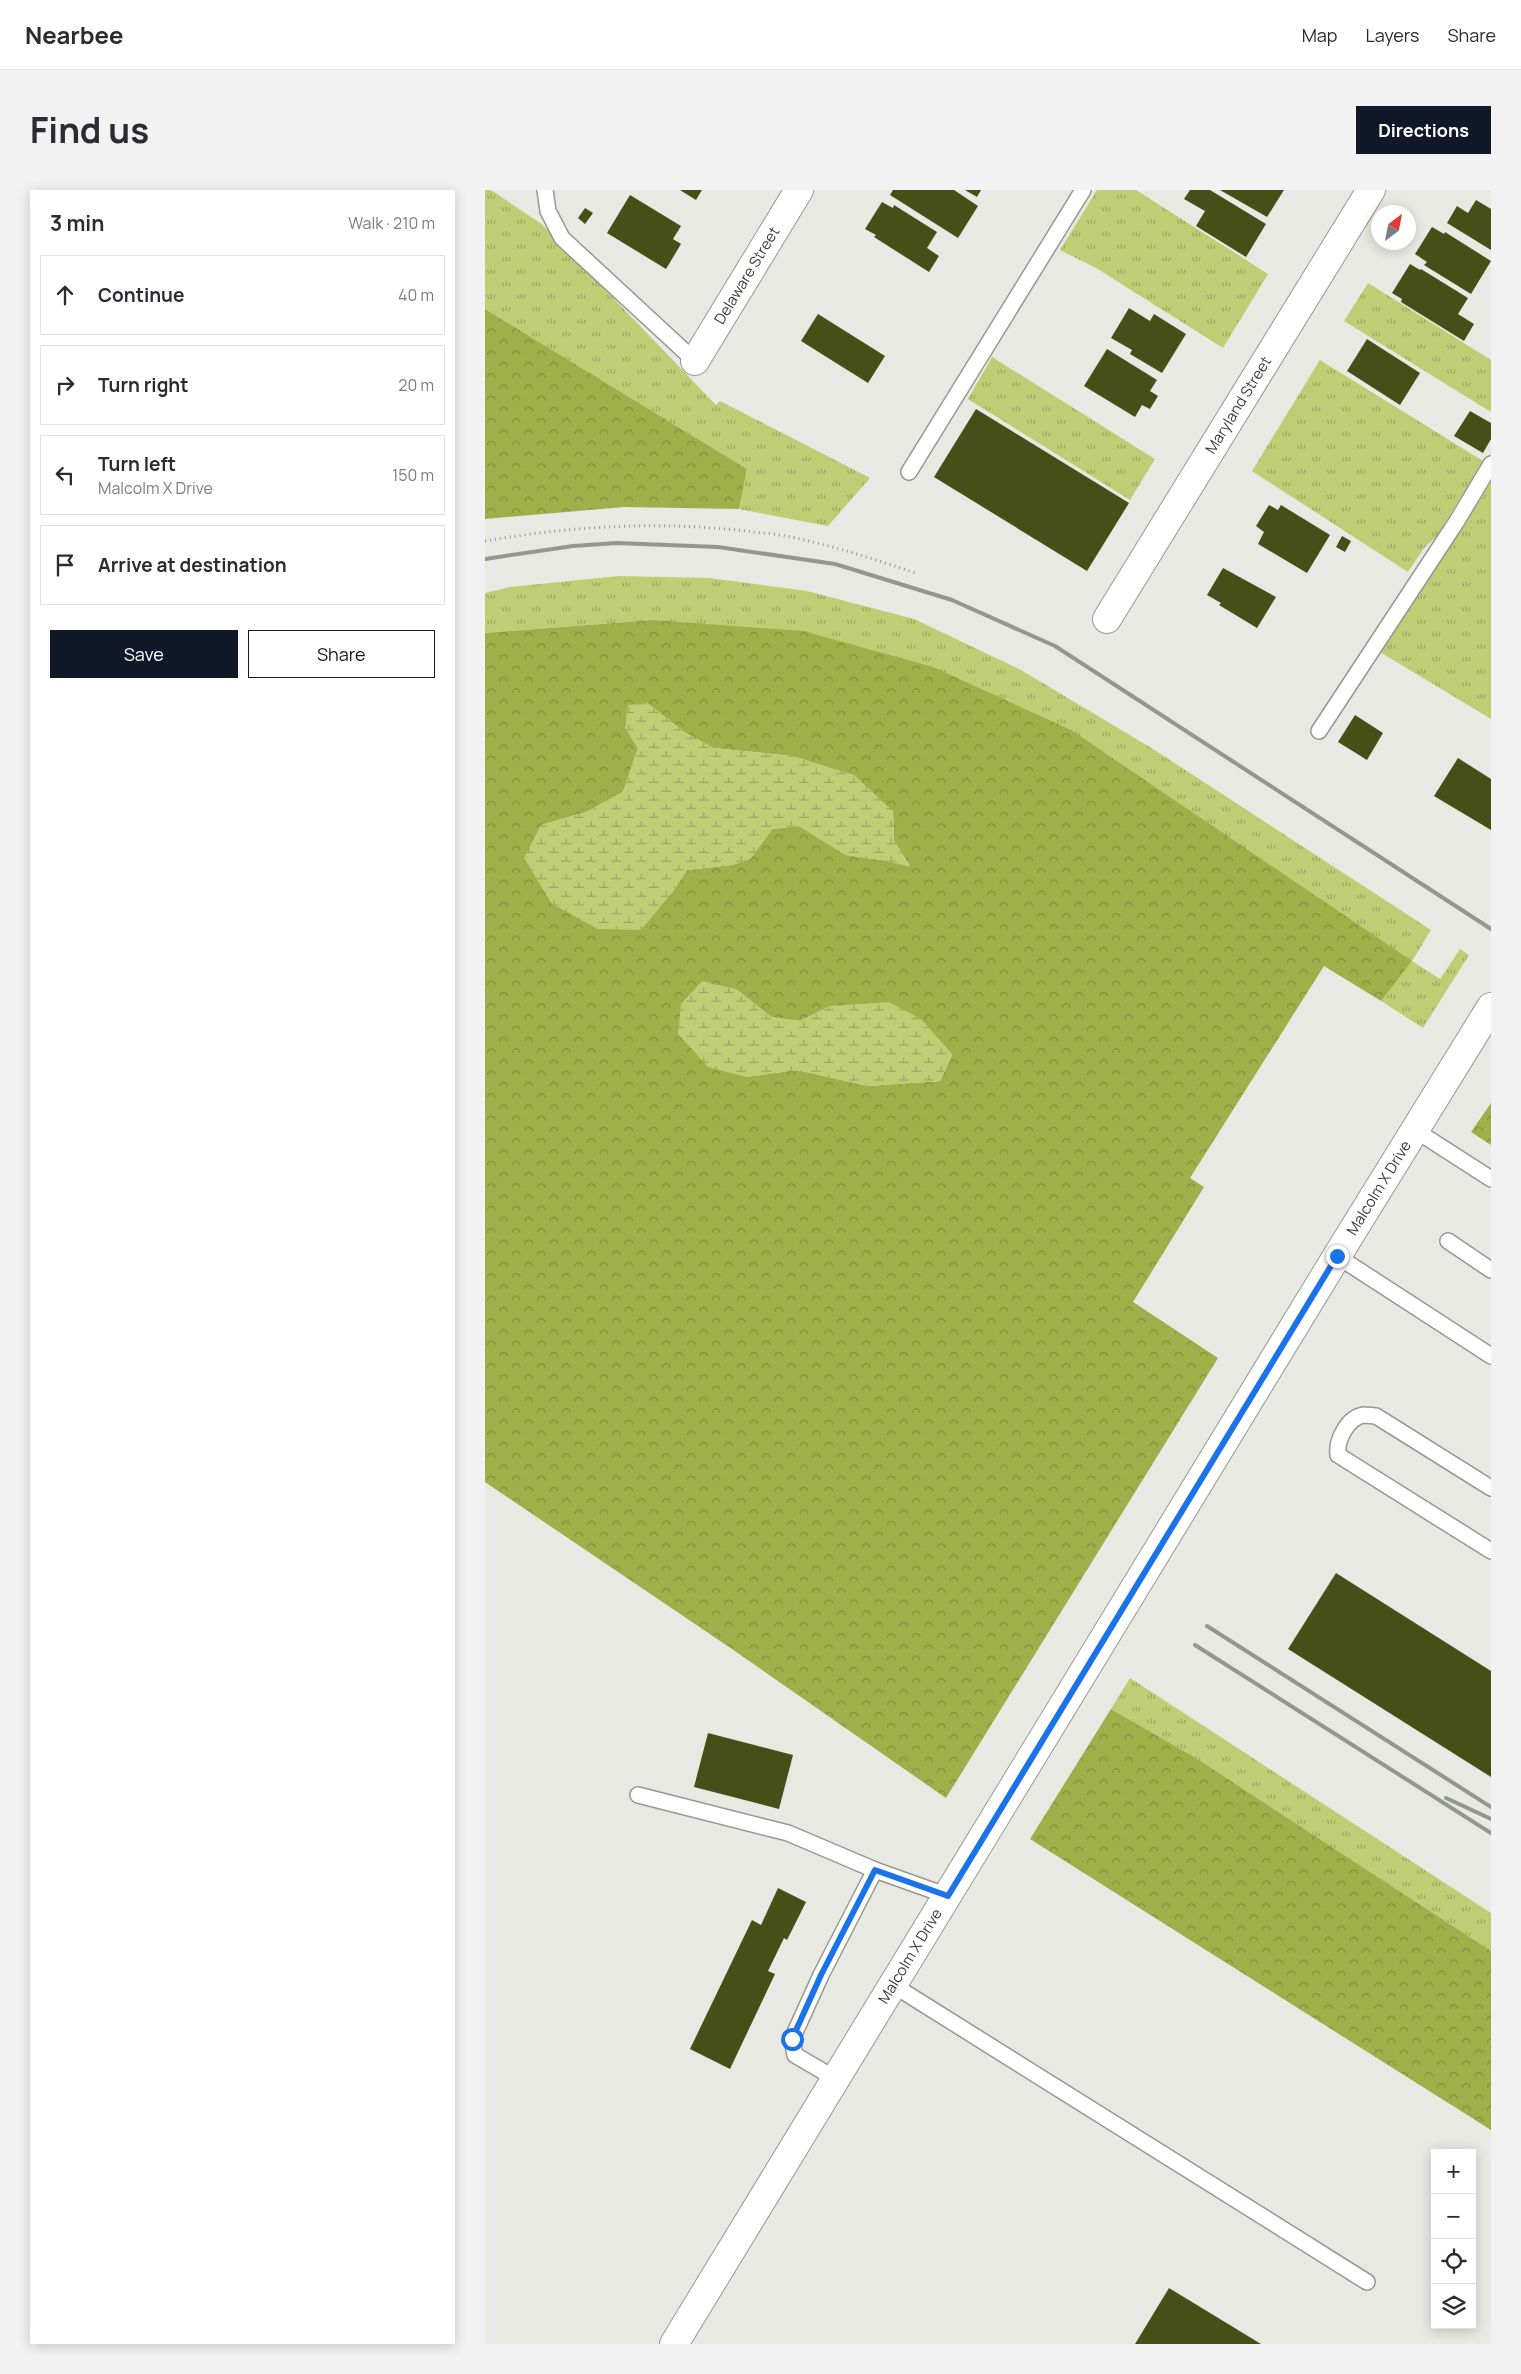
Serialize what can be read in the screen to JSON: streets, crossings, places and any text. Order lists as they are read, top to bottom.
{
  "streets": {
    "street": ["Delaware Street", "Maryland Street", "Malcolm X Drive"]
  },
  "north": "top right",
  "page": {
    "header": "Nearbee",
    "nav": ["Map", "Layers", "Share"],
    "title": "Find us",
    "buttons": [
      "Directions",
      ["Save", "Share"]
    ],
    "heading": ["3 min", "Walk · 210 m"],
    "list": [
      ["Continue", "40 m"],
      ["Turn right", "20 m"],
      ["Turn left", "Malcolm X Drive", "150 m"],
      "Arrive at destination"
    ],
    "map_buttons": ["+", "−"]
  }
}
